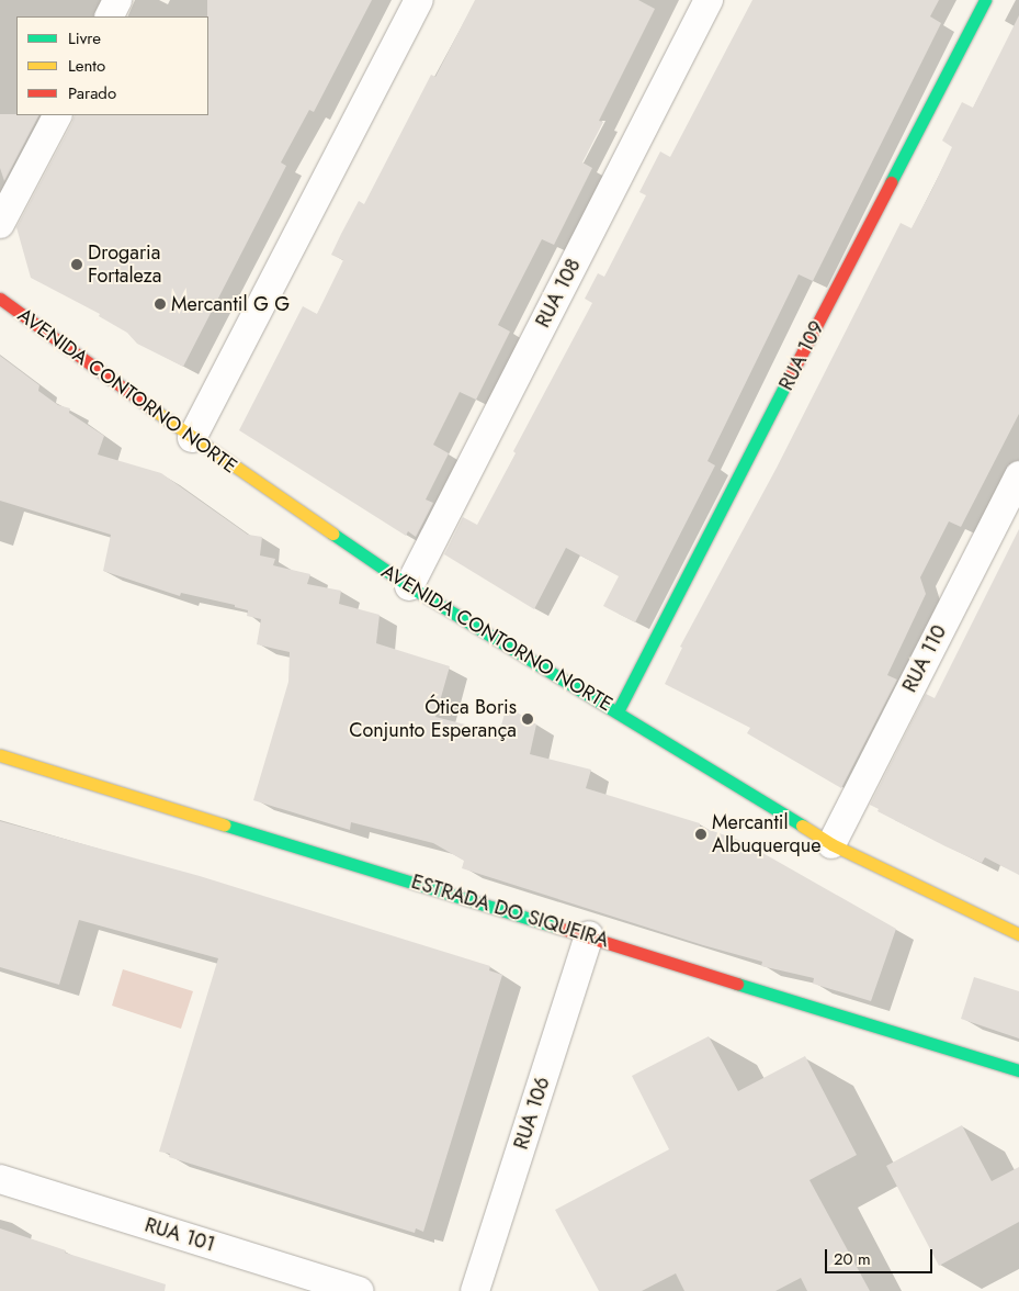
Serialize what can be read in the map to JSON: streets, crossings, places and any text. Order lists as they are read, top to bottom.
{
  "streets": {
    "street": [
      "RUA 108",
      "RUA 109",
      "AVENIDA CONTORNO NORTE",
      "RUA 110",
      "ESTRADA DO SIQUEIRA",
      "RUA 106",
      "RUA 101"
    ]
  },
  "crossings": [
    ["RUA 108", "AVENIDA CONTORNO NORTE"],
    ["RUA 109", "AVENIDA CONTORNO NORTE"],
    ["AVENIDA CONTORNO NORTE", "RUA 110"],
    ["ESTRADA DO SIQUEIRA", "RUA 106"]
  ],
  "places": [
    "Drogaria Fortaleza",
    "Mercantil G G",
    "Ótica Boris Conjunto Esperança",
    "Mercantil Albuquerque"
  ],
  "legend": ["Livre", "Lento", "Parado"],
  "scale_bar": "20 m"
}
